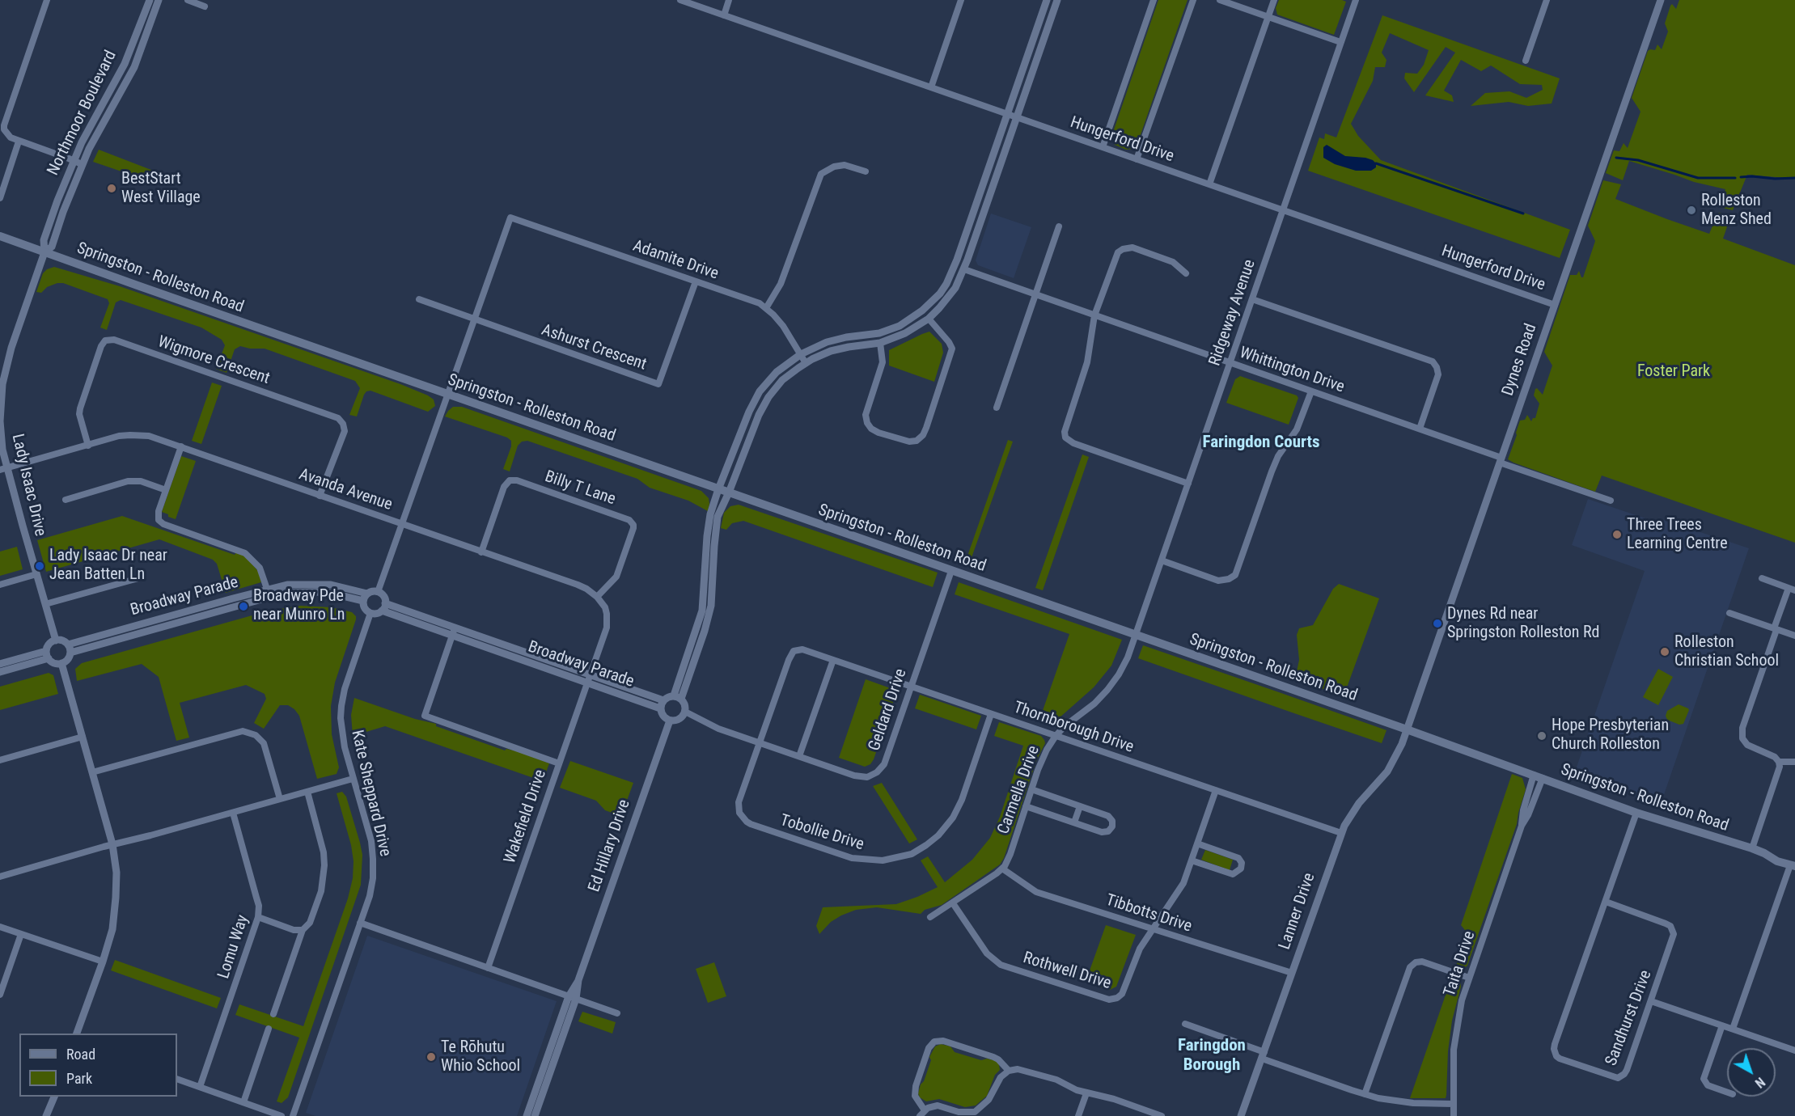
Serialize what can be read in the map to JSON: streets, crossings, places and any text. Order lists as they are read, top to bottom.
{
  "streets": {
    "main road": ["Springston - Rolleston Road"],
    "street": [
      "Northmoor Boulevard",
      "Hungerford Drive",
      "Adamite Drive",
      "Ridgeway Avenue",
      "Ashurst Crescent",
      "Dynes Road",
      "Wigmore Crescent",
      "Whittington Drive",
      "Lady Isaac Drive",
      "Billy T Lane",
      "Avanda Avenue",
      "Broadway Parade",
      "Geldard Drive",
      "Thornborough Drive",
      "Carmella Drive",
      "Kate Sheppard Drive",
      "Wakefield Drive",
      "Tobollie Drive",
      "Ed Hillary Drive",
      "Lanner Drive",
      "Tibbotts Drive",
      "Lomu Way",
      "Taita Drive",
      "Rothwell Drive",
      "Sandhurst Drive"
    ]
  },
  "crossings": [
    ["Northmoor Boulevard", "Springston - Rolleston Road"],
    ["Northmoor Boulevard", "Lady Isaac Drive"],
    ["Hungerford Drive", "Ridgeway Avenue"],
    ["Hungerford Drive", "Dynes Road"],
    ["Adamite Drive", "Ashurst Crescent"],
    ["Springston - Rolleston Road", "Ridgeway Avenue"],
    ["Springston - Rolleston Road", "Dynes Road"],
    ["Springston - Rolleston Road", "Lady Isaac Drive"],
    ["Springston - Rolleston Road", "Geldard Drive"],
    ["Springston - Rolleston Road", "Carmella Drive"],
    ["Springston - Rolleston Road", "Lanner Drive"],
    ["Springston - Rolleston Road", "Taita Drive"],
    ["Springston - Rolleston Road", "Sandhurst Drive"],
    ["Ridgeway Avenue", "Whittington Drive"],
    ["Ridgeway Avenue", "Carmella Drive"],
    ["Dynes Road", "Whittington Drive"],
    ["Dynes Road", "Lanner Drive"],
    ["Wigmore Crescent", "Avanda Avenue"],
    ["Lady Isaac Drive", "Avanda Avenue"],
    ["Lady Isaac Drive", "Broadway Parade"],
    ["Billy T Lane", "Avanda Avenue"],
    ["Broadway Parade", "Geldard Drive"],
    ["Broadway Parade", "Kate Sheppard Drive"],
    ["Broadway Parade", "Wakefield Drive"],
    ["Broadway Parade", "Ed Hillary Drive"],
    ["Geldard Drive", "Thornborough Drive"],
    ["Geldard Drive", "Tobollie Drive"],
    ["Geldard Drive", "Ed Hillary Drive"],
    ["Thornborough Drive", "Carmella Drive"],
    ["Thornborough Drive", "Tobollie Drive"],
    ["Thornborough Drive", "Lanner Drive"],
    ["Thornborough Drive", "Rothwell Drive"],
    ["Carmella Drive", "Tibbotts Drive"],
    ["Carmella Drive", "Rothwell Drive"],
    ["Lanner Drive", "Tibbotts Drive"],
    ["Tibbotts Drive", "Rothwell Drive"]
  ],
  "districts": ["Faringdon Courts", "Faringdon Borough"],
  "parks": ["Foster Park"],
  "places": [
    "BestStart West Village",
    "Rolleston Menz Shed",
    "Three Trees Learning Centre",
    "Lady Isaac Dr near Jean Batten Ln",
    "Broadway Pde near Munro Ln",
    "Dynes Rd near Springston Rolleston Rd",
    "Rolleston Christian School",
    "Hope Presbyterian Church Rolleston",
    "Te Rōhutu Whio School"
  ],
  "legend": ["Road", "Park"],
  "north": "bottom right"
}
